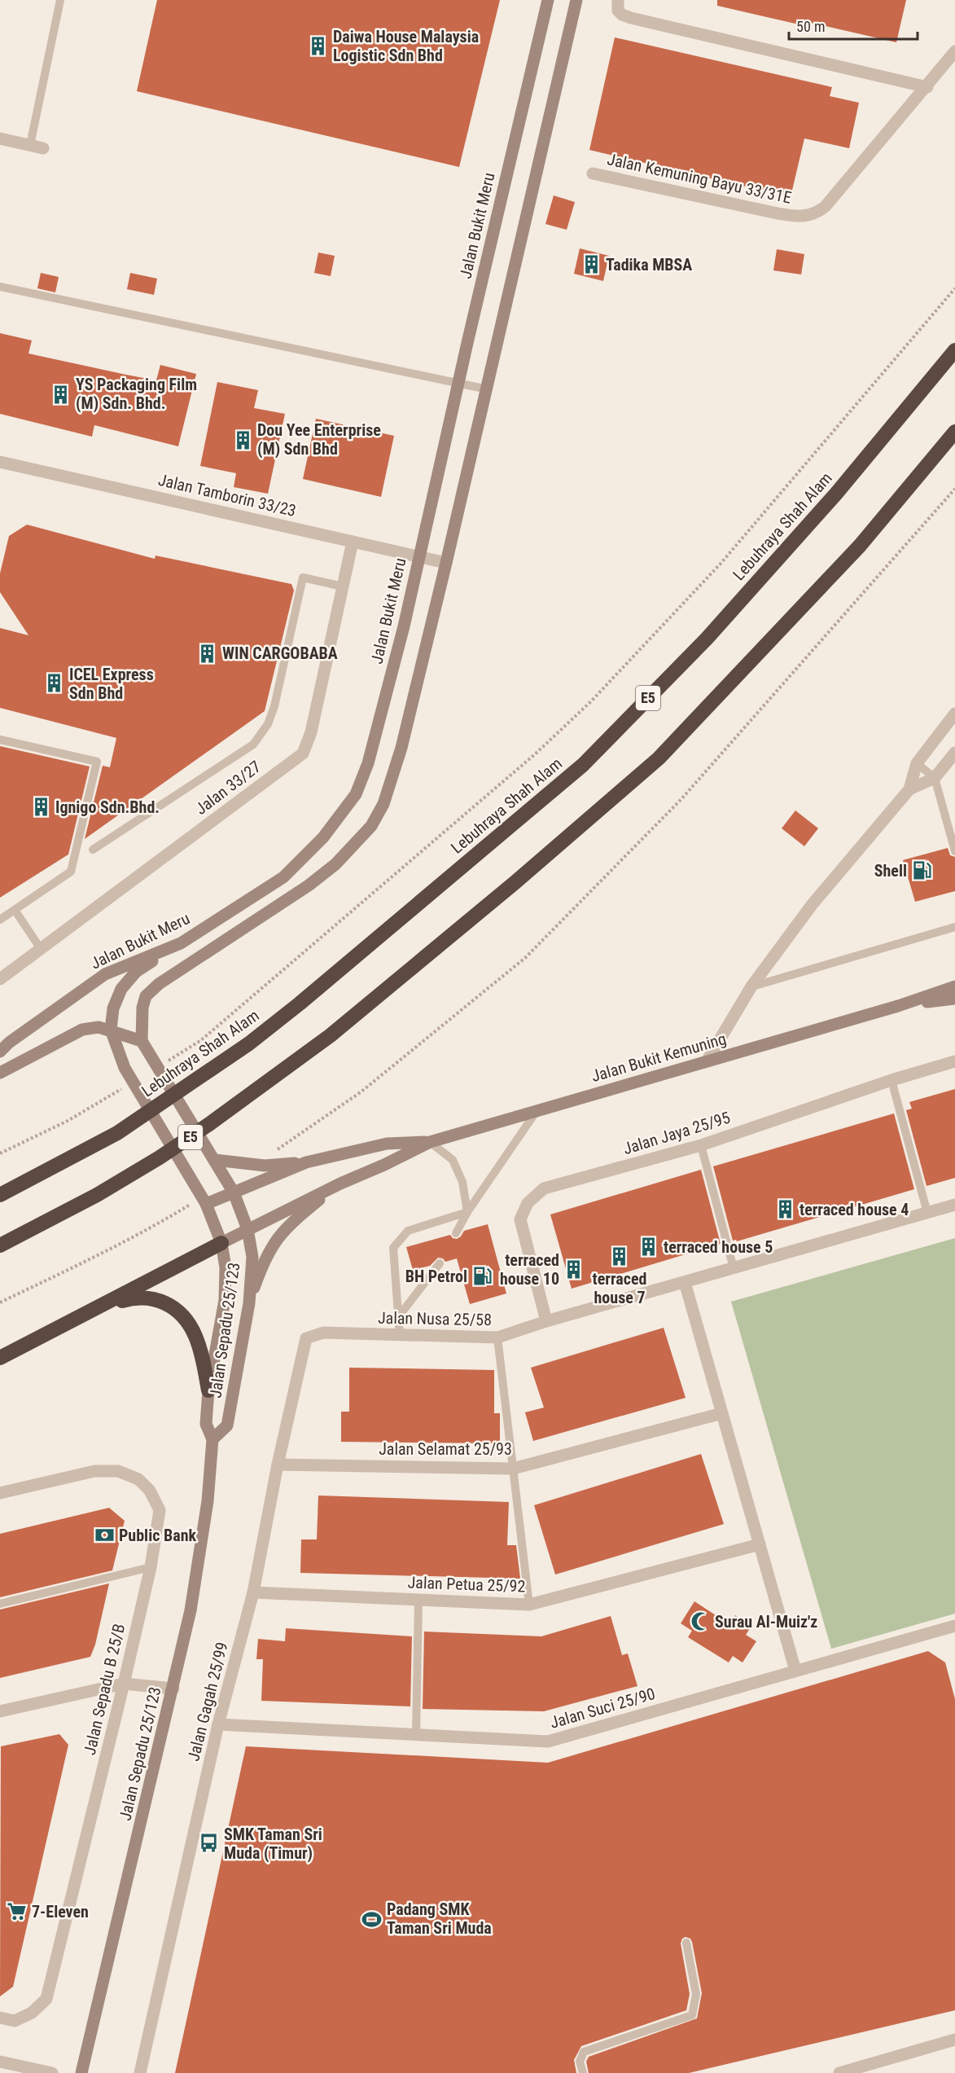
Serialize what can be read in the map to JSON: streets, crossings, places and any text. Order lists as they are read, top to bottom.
{
  "streets": {
    "highway": ["Lebuhraya Shah Alam", "E5"],
    "main road": ["Jalan Bukit Meru", "Jalan Bukit Kemuning", "Jalan Sepadu 25/123"],
    "street": [
      "Jalan Kemuning Bayu 33/31E",
      "Jalan Tamborin 33/23",
      "Jalan 33/27",
      "Jalan Jaya 25/95",
      "Jalan Nusa 25/58",
      "Jalan Selamat 25/93",
      "Jalan Petua 25/92",
      "Jalan Sepadu B 25/B",
      "Jalan Gagah 25/99",
      "Jalan Suci 25/90"
    ]
  },
  "crossings": [
    ["Jalan Bukit Meru", "Jalan Tamborin 33/23"],
    ["Jalan Tamborin 33/23", "Jalan 33/27"],
    ["Jalan Bukit Kemuning", "Jalan Sepadu 25/123"],
    ["Jalan Jaya 25/95", "Jalan Nusa 25/58"],
    ["Jalan Nusa 25/58", "Jalan Gagah 25/99"],
    ["Jalan Selamat 25/93", "Jalan Gagah 25/99"],
    ["Jalan Petua 25/92", "Jalan Gagah 25/99"],
    ["Jalan Gagah 25/99", "Jalan Suci 25/90"]
  ],
  "places": {
    "building": [
      "Daiwa House Malaysia Logistic Sdn Bhd",
      "Tadika MBSA",
      "YS Packaging Film (M) Sdn. Bhd.",
      "Dou Yee Enterprise (M) Sdn Bhd",
      "WIN CARGOBABA",
      "ICEL Express Sdn Bhd",
      "Ignigo Sdn.Bhd.",
      "terraced house 4",
      "terraced house 5",
      "terraced house 7",
      "terraced house 10"
    ],
    "fuel station": ["Shell", "BH Petrol"],
    "bank": ["Public Bank"],
    "mosque": ["Surau Al-Muiz'z"],
    "bus stop": ["SMK Taman Sri Muda (Timur)"],
    "supermarket": ["7-Eleven"],
    "sports": ["Padang SMK Taman Sri Muda"]
  },
  "scale_bar": "50 m"
}
